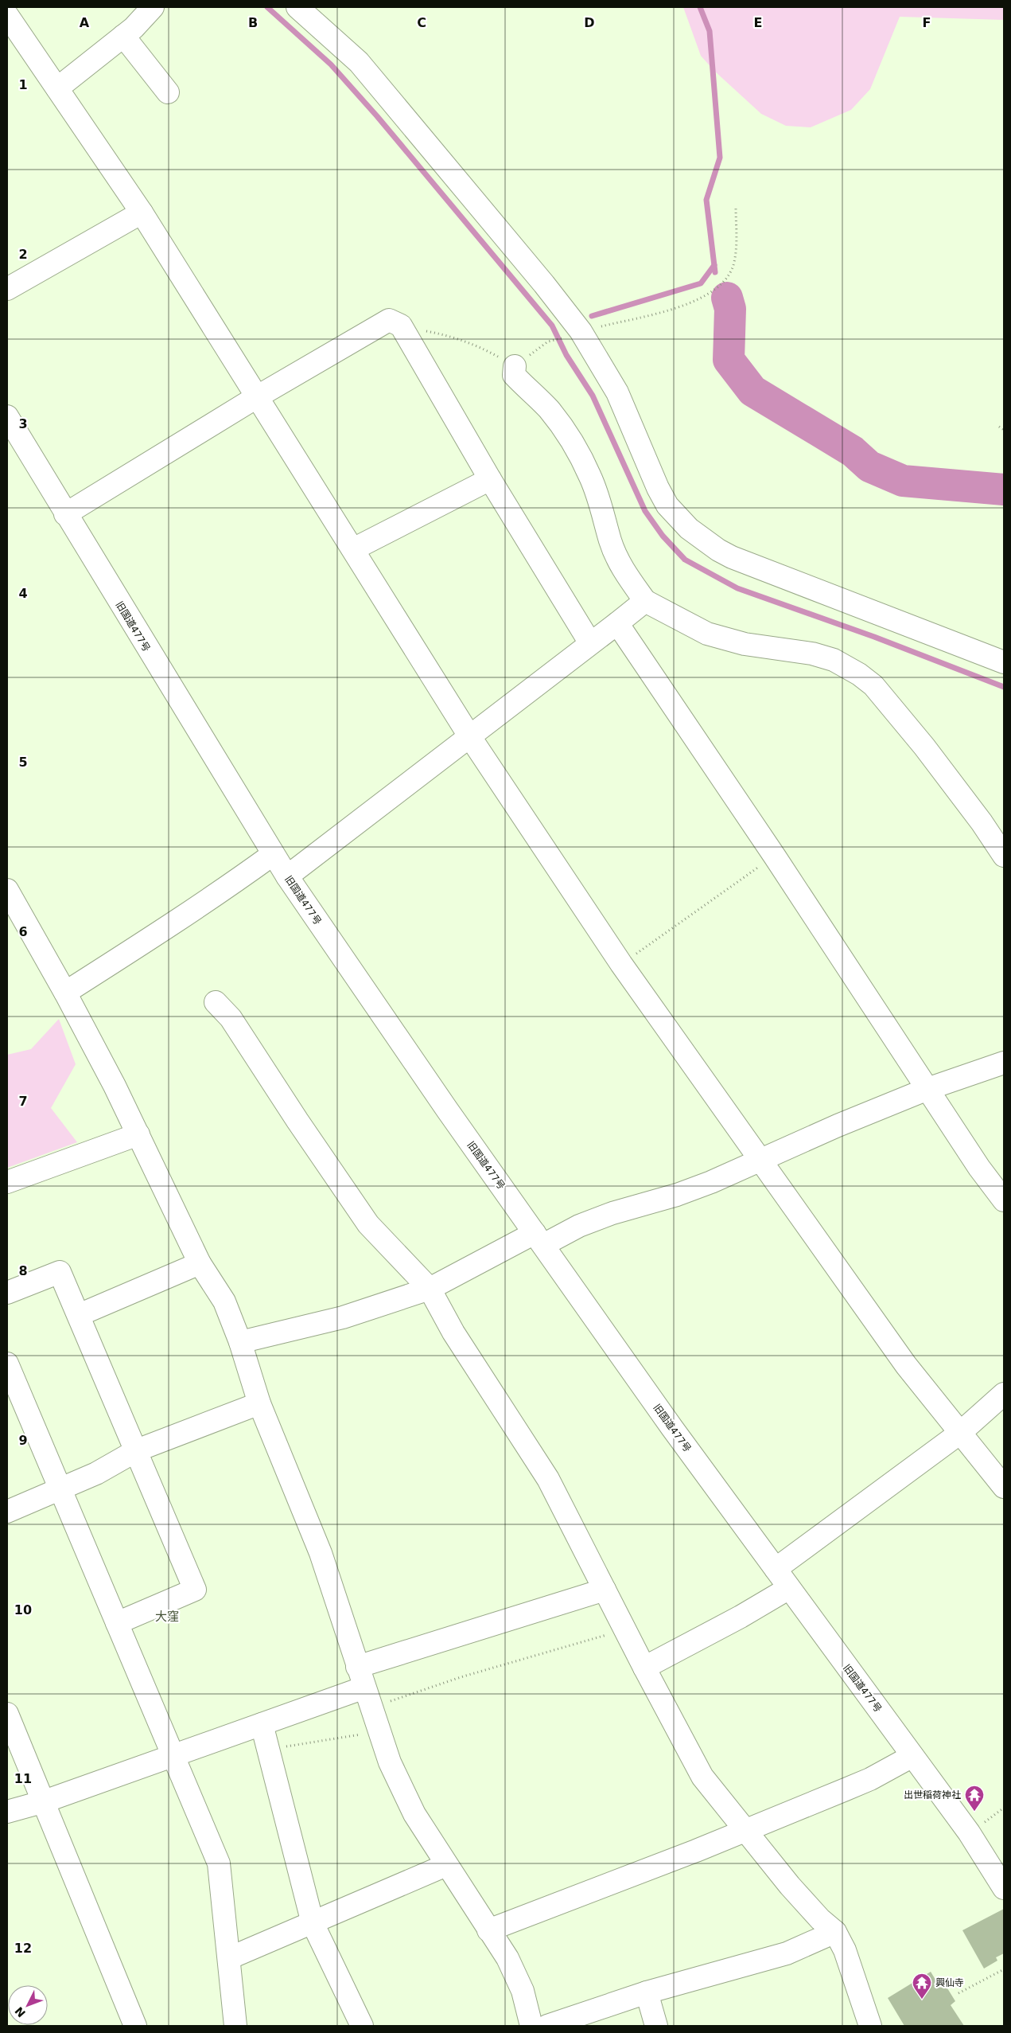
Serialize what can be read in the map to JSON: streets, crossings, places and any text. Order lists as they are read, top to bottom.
{
  "streets": {
    "street": ["旧国道477号"]
  },
  "districts": ["大窪"],
  "places": {
    "temple": ["出世稲荷神社", "興仙寺"]
  },
  "north": "bottom left",
  "grid": {
    "columns": [
      "A",
      "B",
      "C",
      "D",
      "E",
      "F"
    ],
    "rows": [
      "1",
      "2",
      "3",
      "4",
      "5",
      "6",
      "7",
      "8",
      "9",
      "10",
      "11",
      "12"
    ]
  }
}
